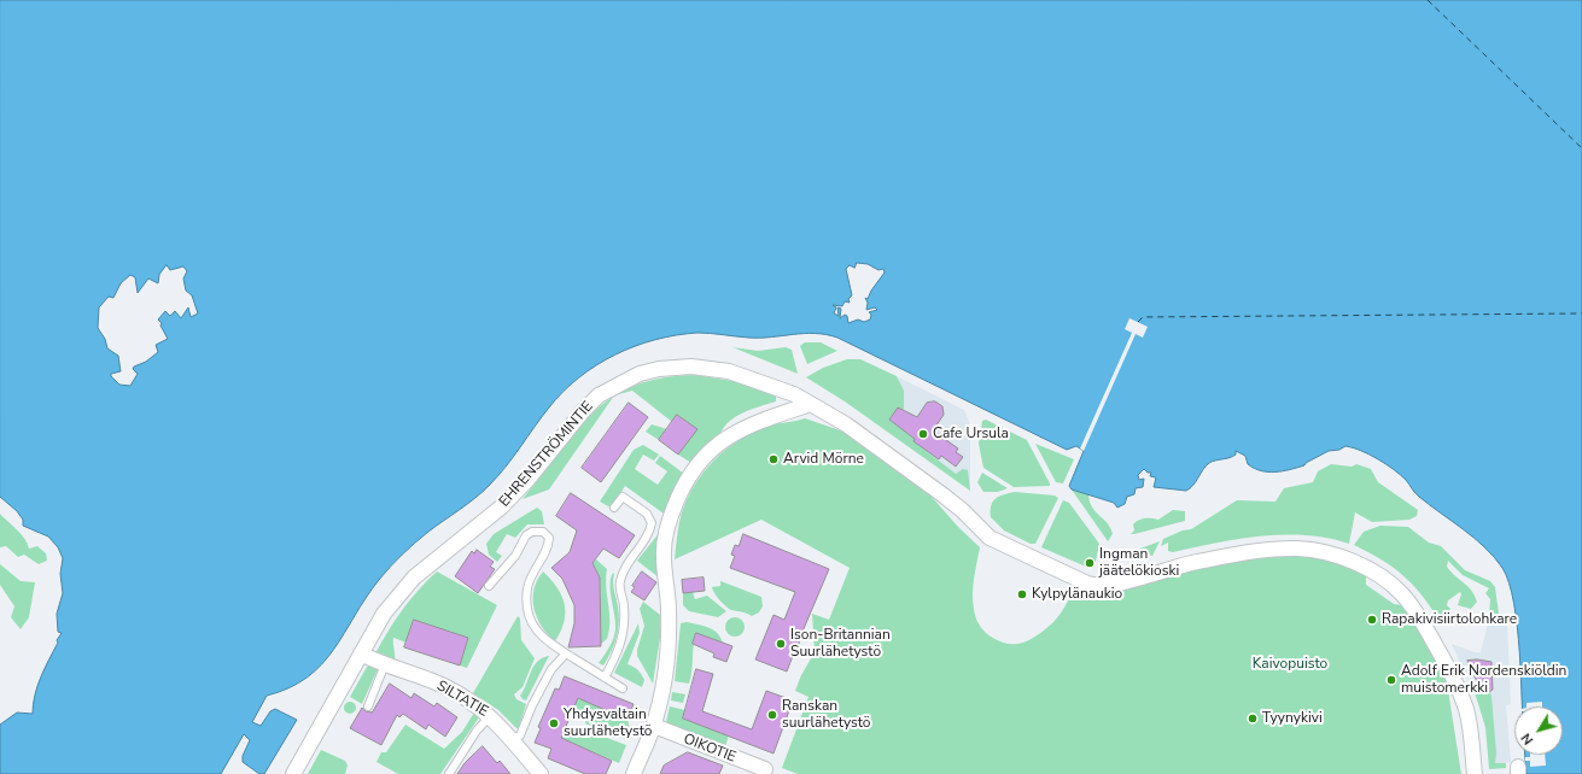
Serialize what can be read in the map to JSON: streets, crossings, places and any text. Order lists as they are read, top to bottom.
{
  "streets": {
    "street": ["EHRENSTRÖMINTIE", "SILTATIE", "OIKOTIE"]
  },
  "crossings": [
    ["EHRENSTRÖMINTIE", "SILTATIE"]
  ],
  "parks": ["Kaivopuisto"],
  "places": [
    "Cafe Ursula",
    "Arvid Mörne",
    "Ingman jäätelökioski",
    "Kylpylänaukio",
    "Rapakivisiirtolohkare",
    "Ison-Britannian Suurlähetystö",
    "Adolf Erik Nordenskiöldin muistomerkki",
    "Ranskan suurlähetystö",
    "Tyynykivi",
    "Yhdysvaltain suurlähetystö"
  ],
  "north": "bottom left"
}
